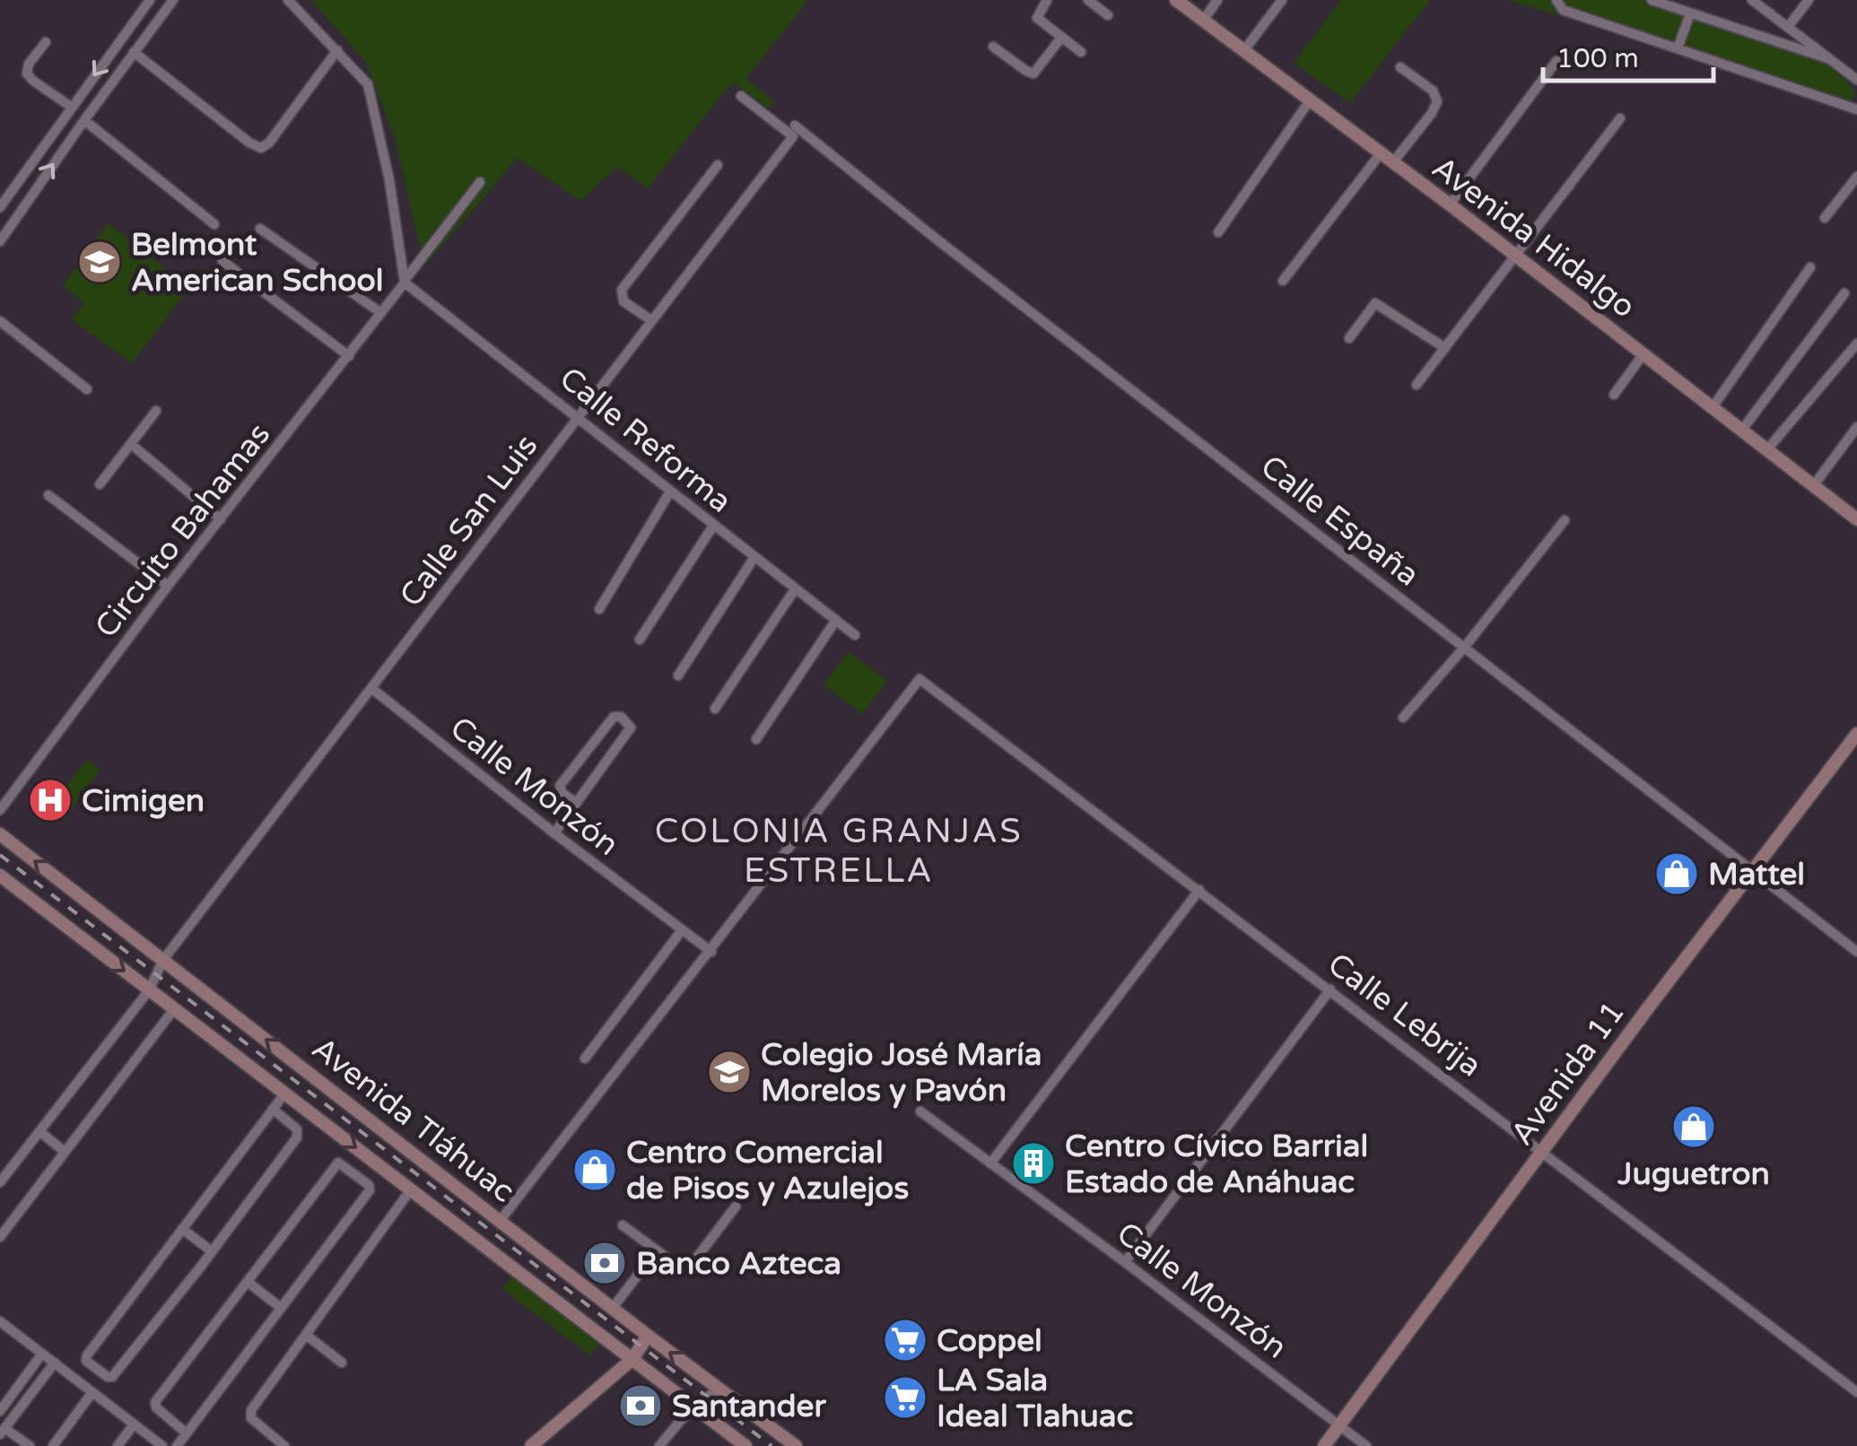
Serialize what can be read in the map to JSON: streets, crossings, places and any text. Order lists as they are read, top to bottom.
{
  "streets": {
    "main road": ["Avenida Hidalgo", "Avenida 11", "Avenida Tláhuac"],
    "street": [
      "Calle Reforma",
      "Calle San Luis",
      "Calle España",
      "Circuito Bahamas",
      "Calle Monzón",
      "Calle Lebrija"
    ]
  },
  "crossings": [
    ["Calle Reforma", "Calle San Luis"],
    ["Calle Reforma", "Circuito Bahamas"],
    ["Calle San Luis", "Calle España"],
    ["Calle San Luis", "Calle Monzón"],
    ["Calle San Luis", "Avenida Tláhuac"],
    ["Calle España", "Avenida 11"],
    ["Calle Monzón", "Calle Lebrija"],
    ["Calle Monzón", "Avenida 11"],
    ["Calle Lebrija", "Avenida 11"]
  ],
  "districts": ["COLONIA GRANJAS ESTRELLA"],
  "places": {
    "school or university": ["Belmont American School", "Colegio José María Morelos y Pavón"],
    "hospital": ["Cimigen"],
    "shop": ["Mattel", "Juguetron", "Centro Comercial de Pisos y Azulejos"],
    "building": ["Centro Cívico Barrial Estado de Anáhuac"],
    "bank": ["Banco Azteca", "Santander"],
    "supermarket": ["Coppel", "LA Sala Ideal Tlahuac"]
  },
  "scale_bar": "100 m"
}
